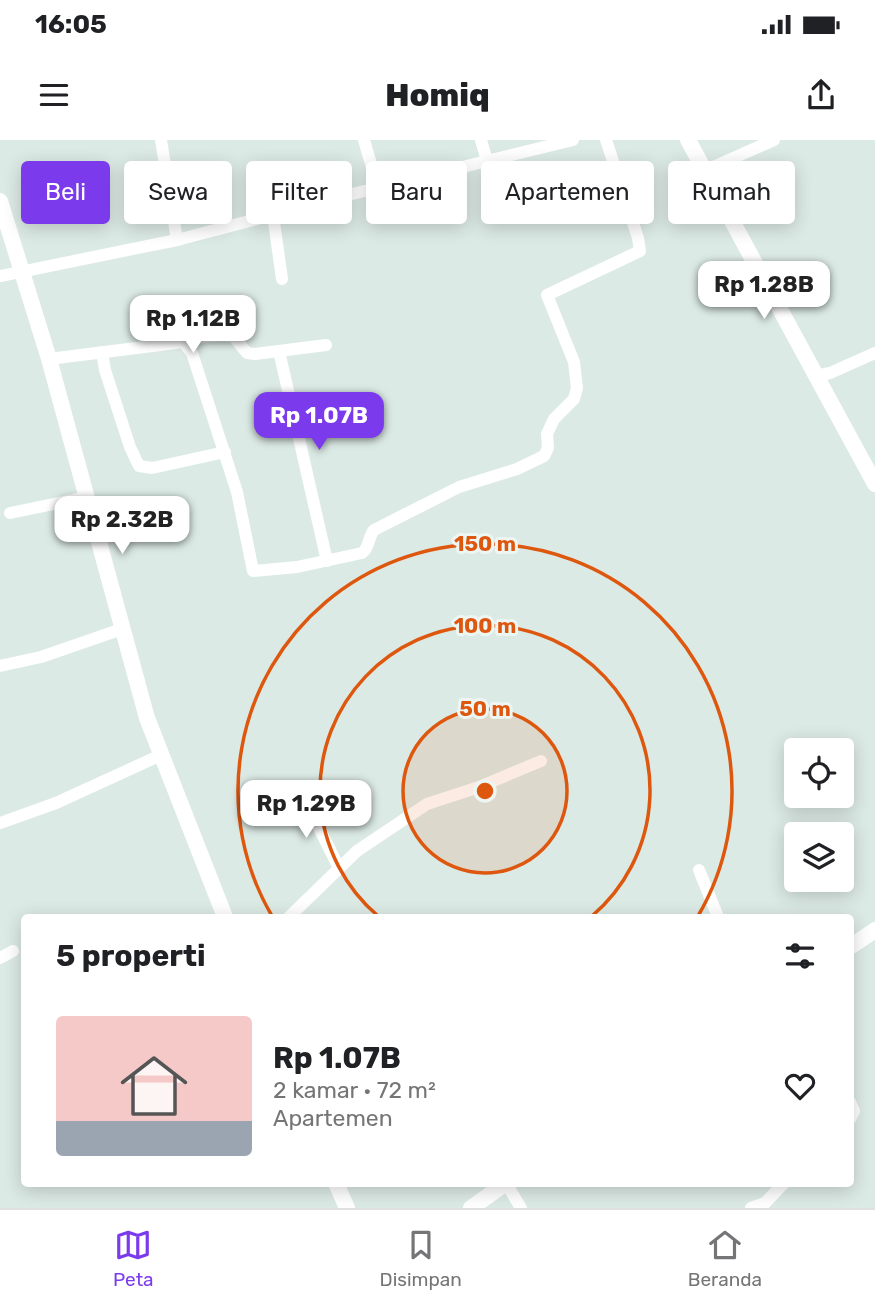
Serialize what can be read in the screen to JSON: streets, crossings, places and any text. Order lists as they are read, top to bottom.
{
  "page": {
    "status": "16:05",
    "header": "Homiq",
    "chip": [
      "Beli",
      "Sewa",
      "Filter",
      "Baru",
      "Apartemen",
      "Rumah"
    ],
    "price": [
      "Rp 1.28B",
      "Rp 1.12B",
      "Rp 1.07B",
      "Rp 2.32B",
      "Rp 1.29B"
    ],
    "heading": "5 properti",
    "list": [
      {
        "name": "Rp 1.07B",
        "note": "2 kamar · 72 m² · Apartemen"
      }
    ],
    "tabs": ["Peta", "Disimpan", "Beranda"]
  },
  "rings": ["150 m", "100 m", "50 m"]
}
